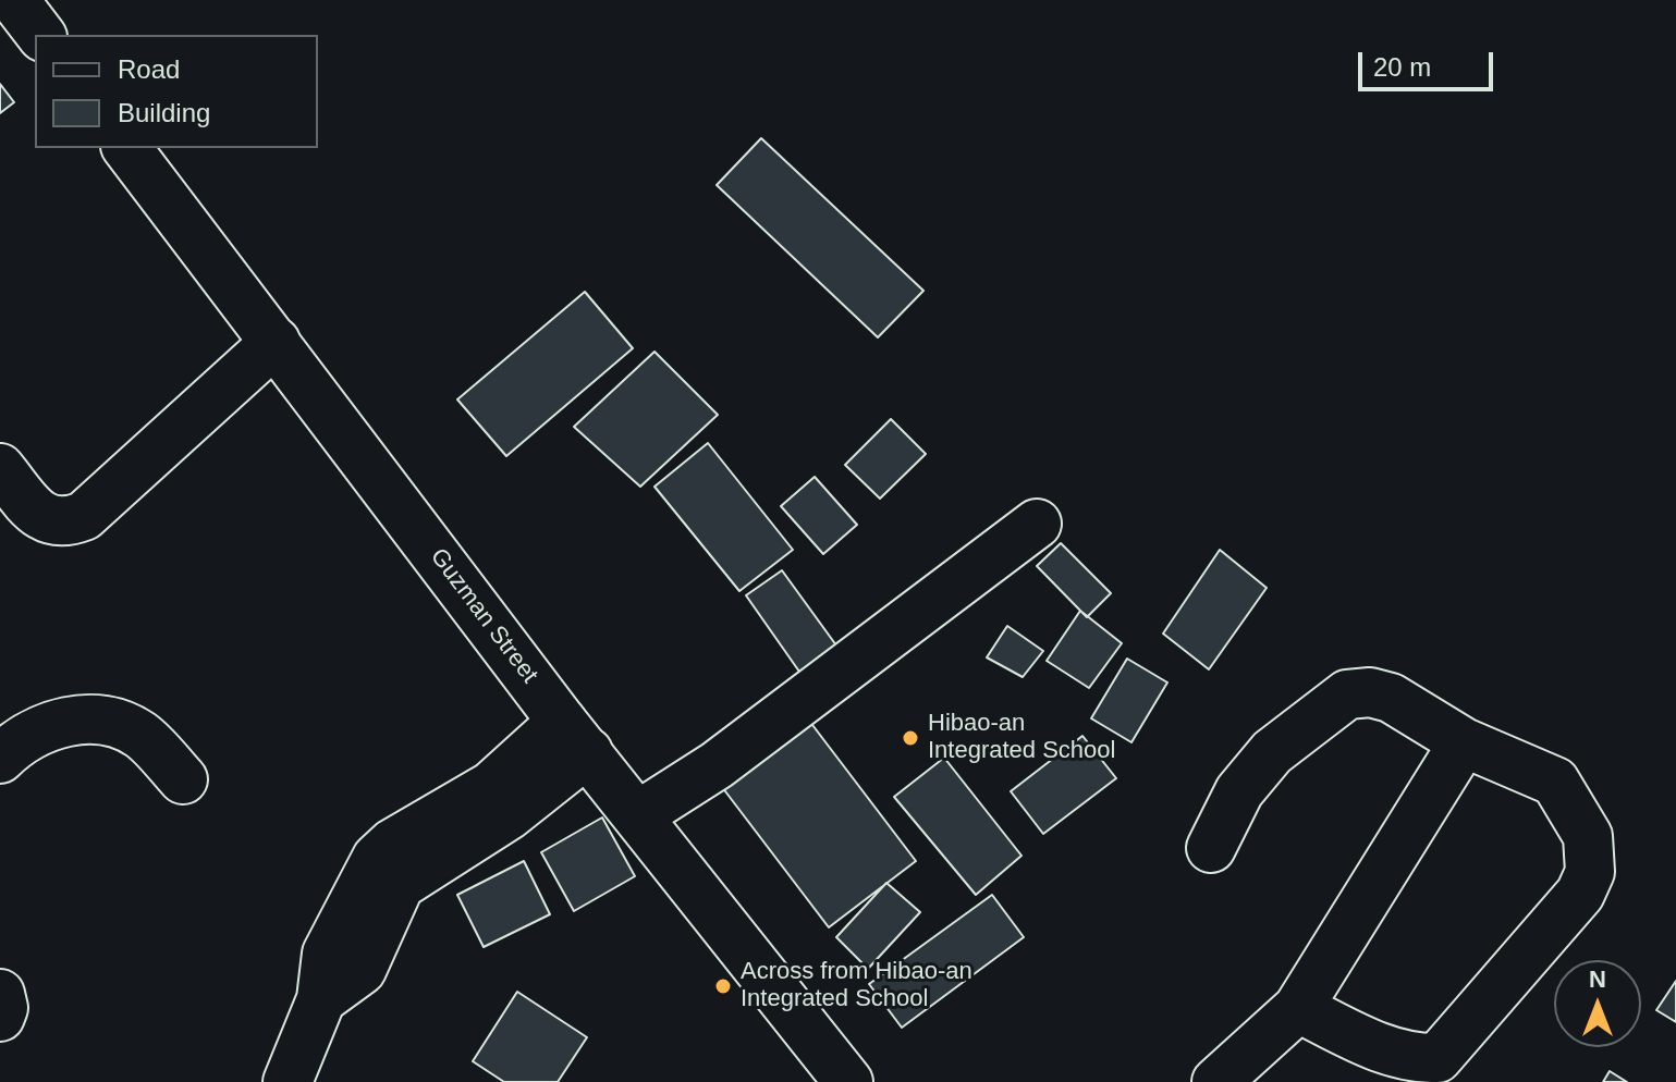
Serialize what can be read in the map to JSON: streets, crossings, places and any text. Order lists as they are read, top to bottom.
{
  "streets": {
    "main road": ["Guzman Street"]
  },
  "places": ["Hibao-an Integrated School", "Across from Hibao-an Integrated School"],
  "legend": ["Road", "Building"],
  "scale_bar": "20 m",
  "north": "top"
}
